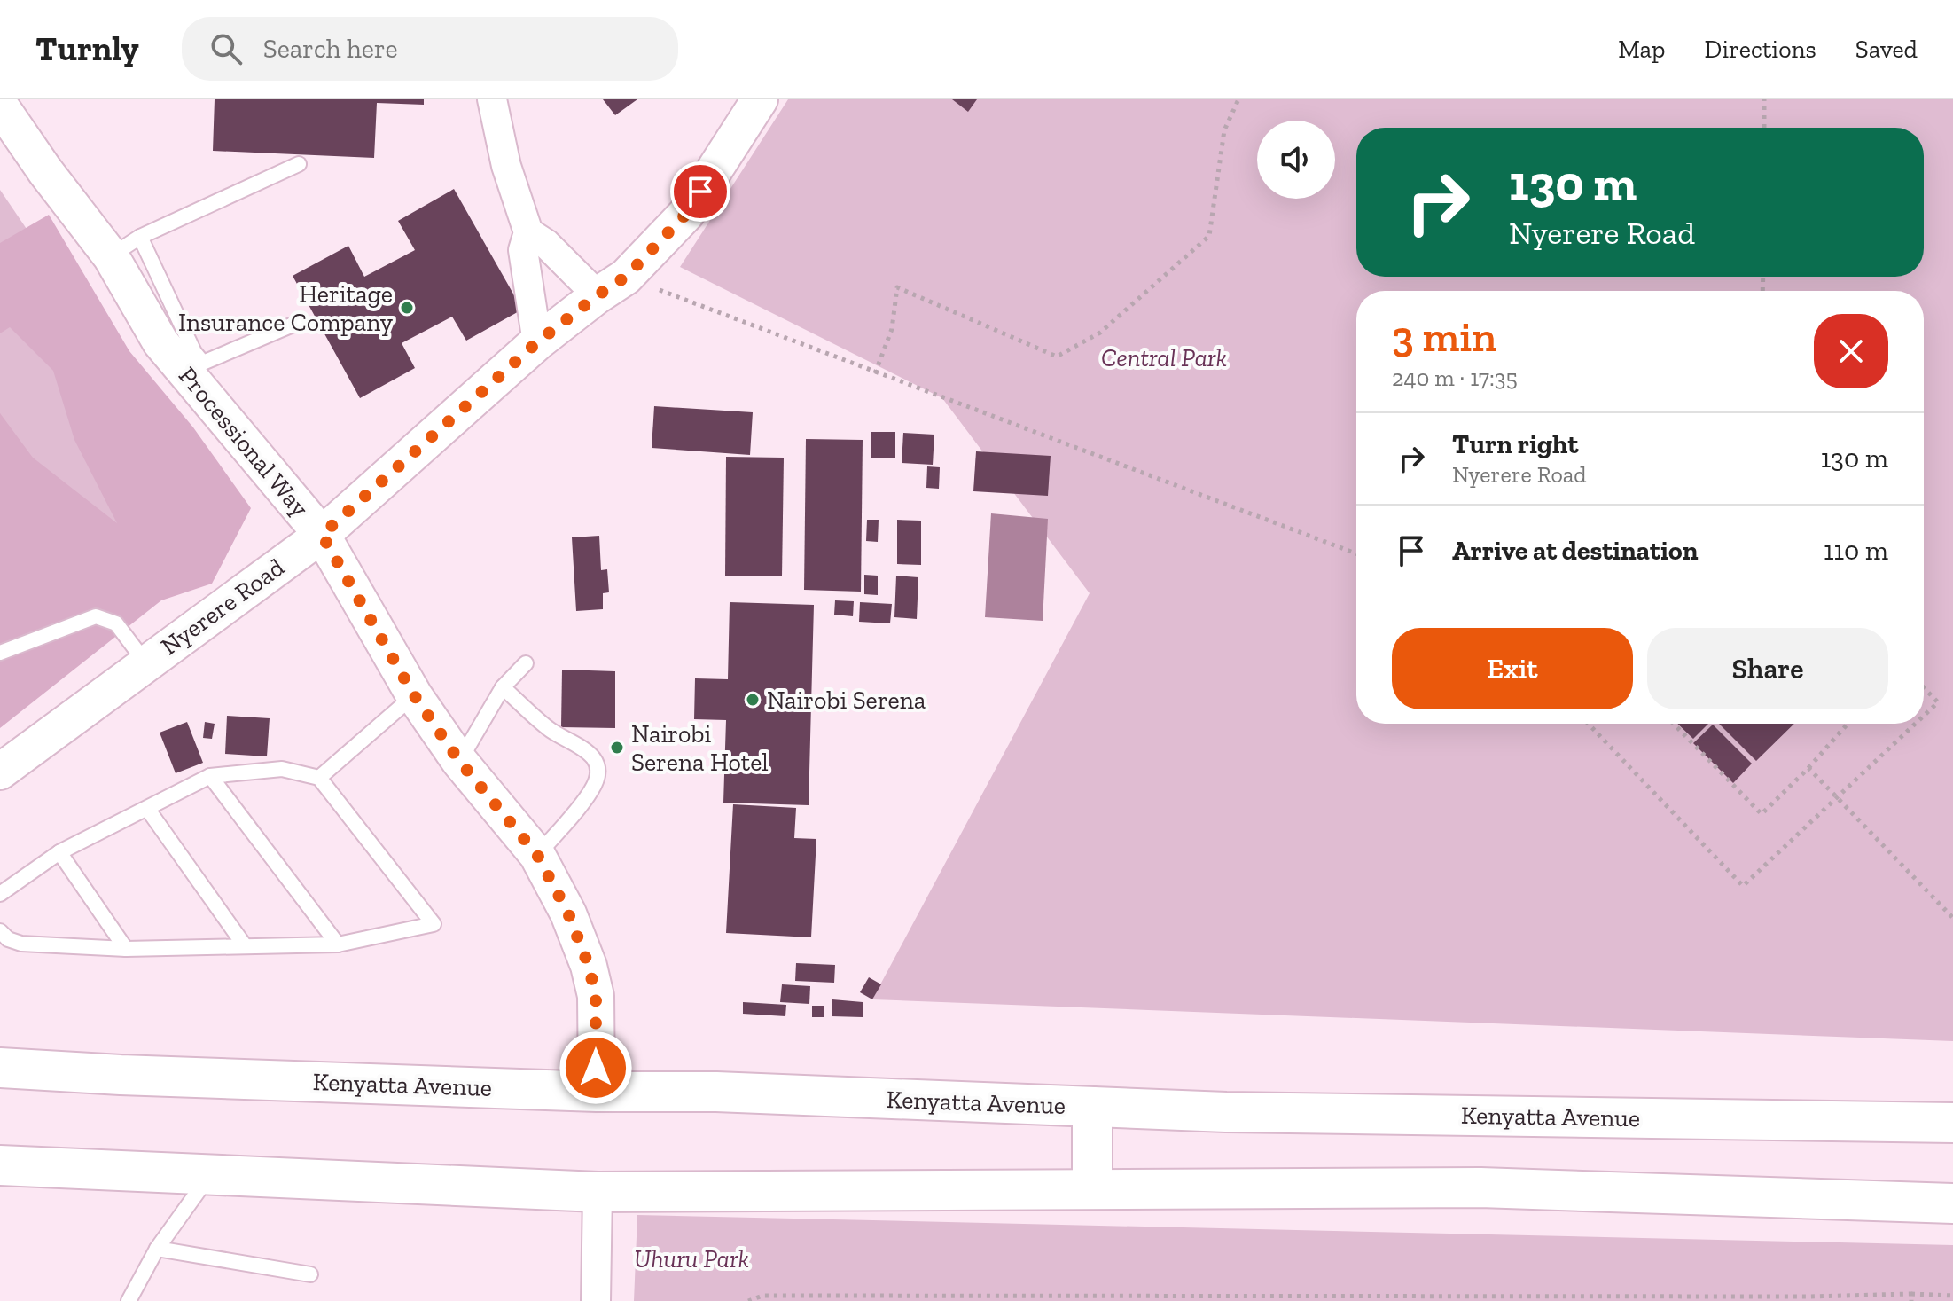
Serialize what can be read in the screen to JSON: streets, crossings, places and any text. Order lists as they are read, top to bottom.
{
  "streets": {
    "main road": ["Kenyatta Avenue"],
    "street": ["Processional Way", "Nyerere Road"]
  },
  "crossings": [
    ["Processional Way", "Nyerere Road"],
    ["Processional Way", "Kenyatta Avenue"]
  ],
  "parks": ["Central Park", "Uhuru Park"],
  "places": ["Heritage Insurance Company", "Nairobi Serena", "Nairobi Serena Hotel"],
  "page": {
    "header": "Turnly",
    "search": "Search here",
    "nav": ["Map", "Directions", "Saved"],
    "turn": ["130 m", "Nyerere Road"],
    "heading": ["3 min", "240 m · 17:35"],
    "list": [
      {
        "name": "Turn right",
        "note": "Nyerere Road",
        "value": "130 m"
      },
      {
        "name": "Arrive at destination",
        "value": "110 m"
      }
    ],
    "buttons": ["Exit", "Share"]
  }
}
